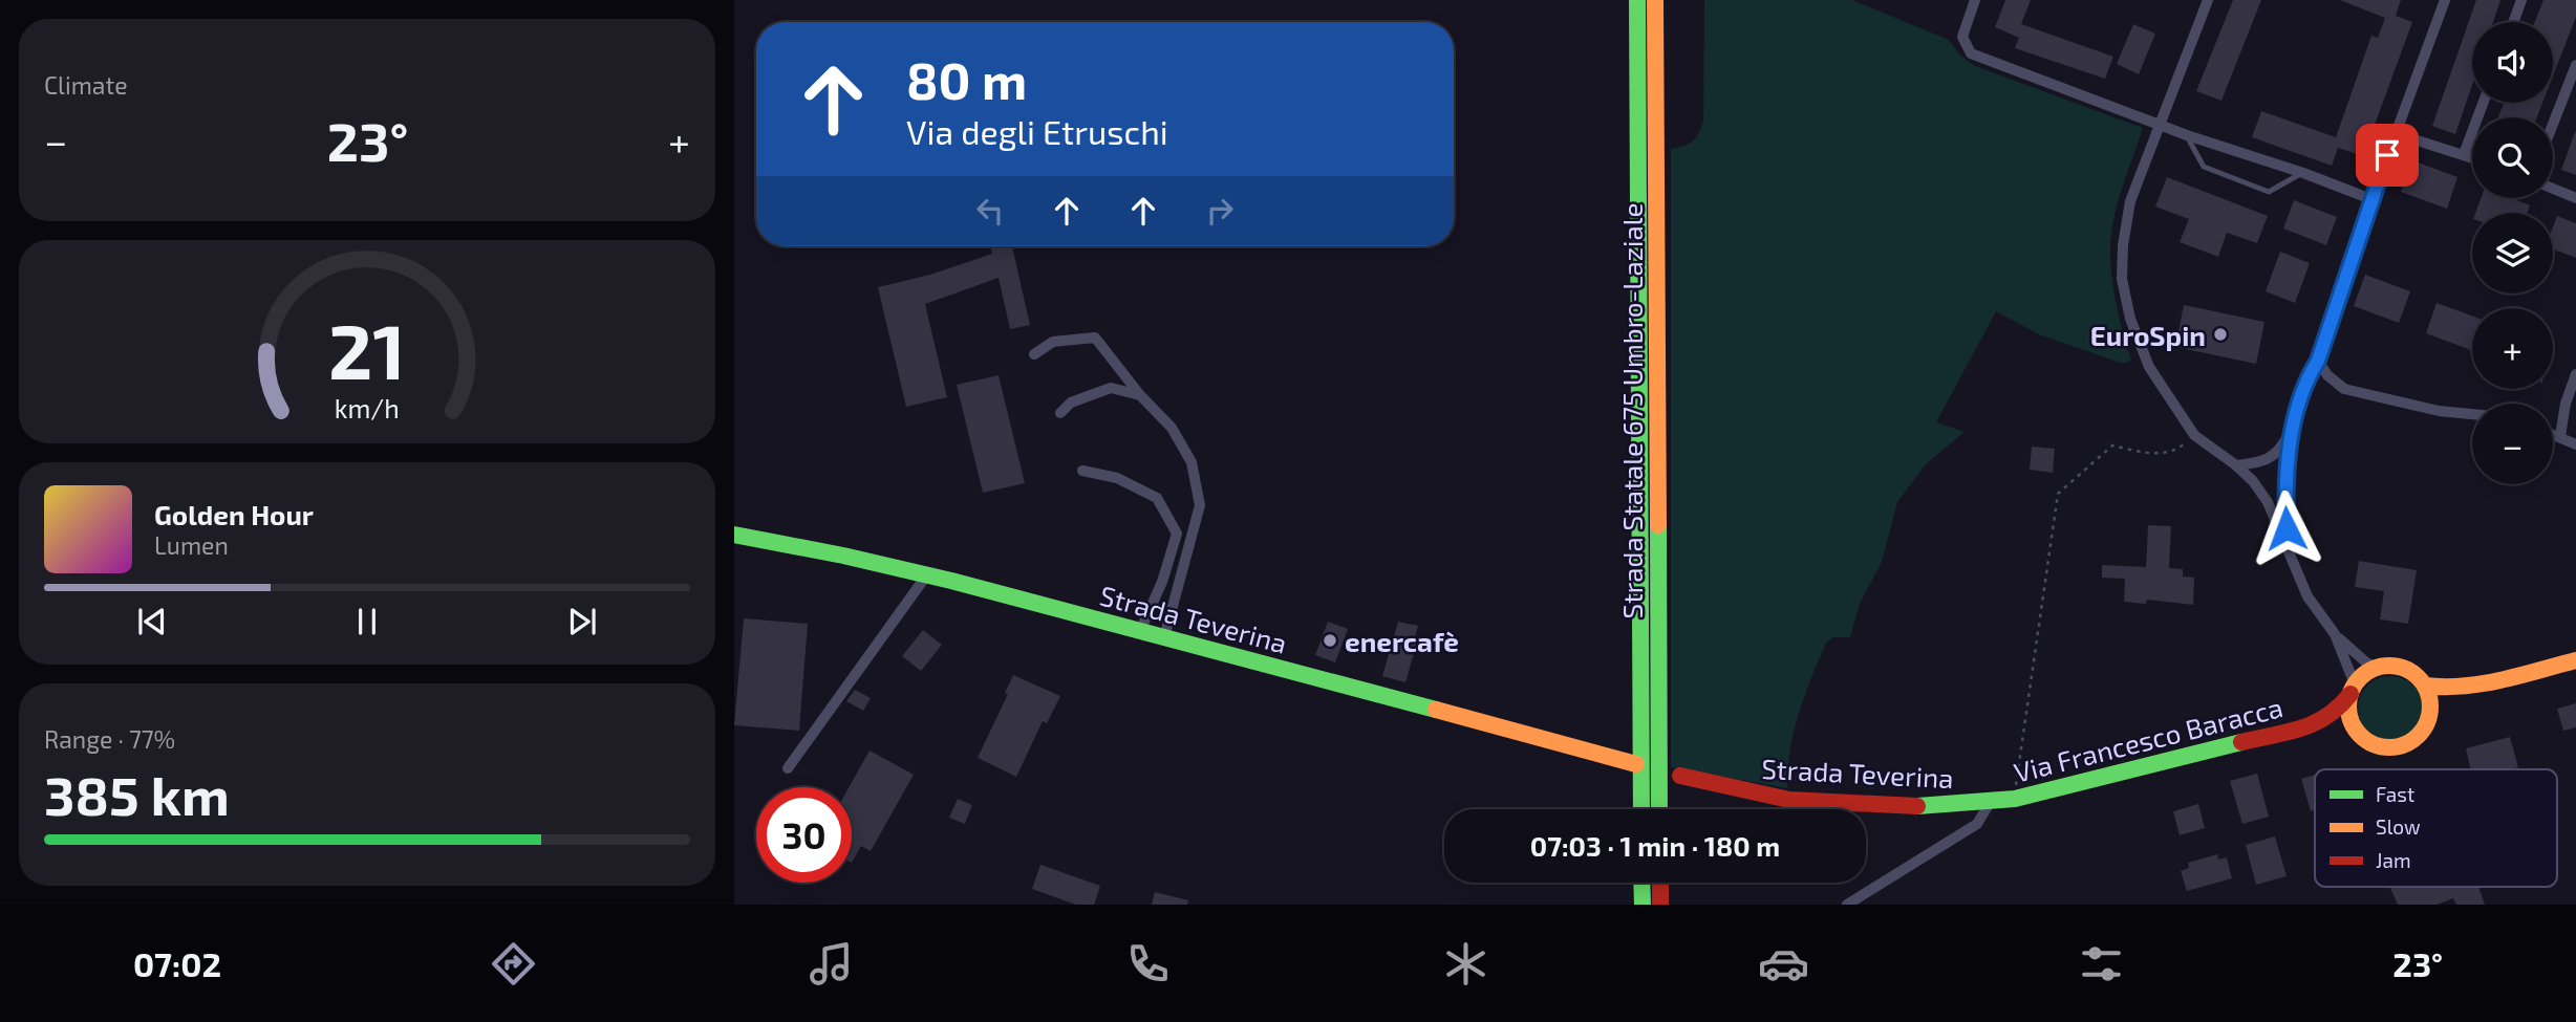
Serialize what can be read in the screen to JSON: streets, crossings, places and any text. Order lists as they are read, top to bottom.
{
  "streets": {
    "main road": ["Strada Statale 675 Umbro-Laziale", "Strada Teverina", "Via Francesco Baracca"]
  },
  "crossings": [
    ["Strada Teverina", "Via Francesco Baracca"]
  ],
  "places": ["EuroSpin", "enercafè"],
  "legend": ["Fast", "Slow", "Jam"],
  "page": {
    "tile": [
      "Climate",
      ["Range · 77%", "385 km"]
    ],
    "map_buttons": ["+", "−"],
    "turn": ["80 m", "Via degli Etruschi"],
    "heat": ["−", "23°", "+"],
    "song": ["Golden Hour", "Lumen"],
    "limit": "30",
    "trip": "07:03 · 1 min · 180 m",
    "tabs": ["07:02", "23°"],
    "gauge": ["21", "km/h"]
  }
}
